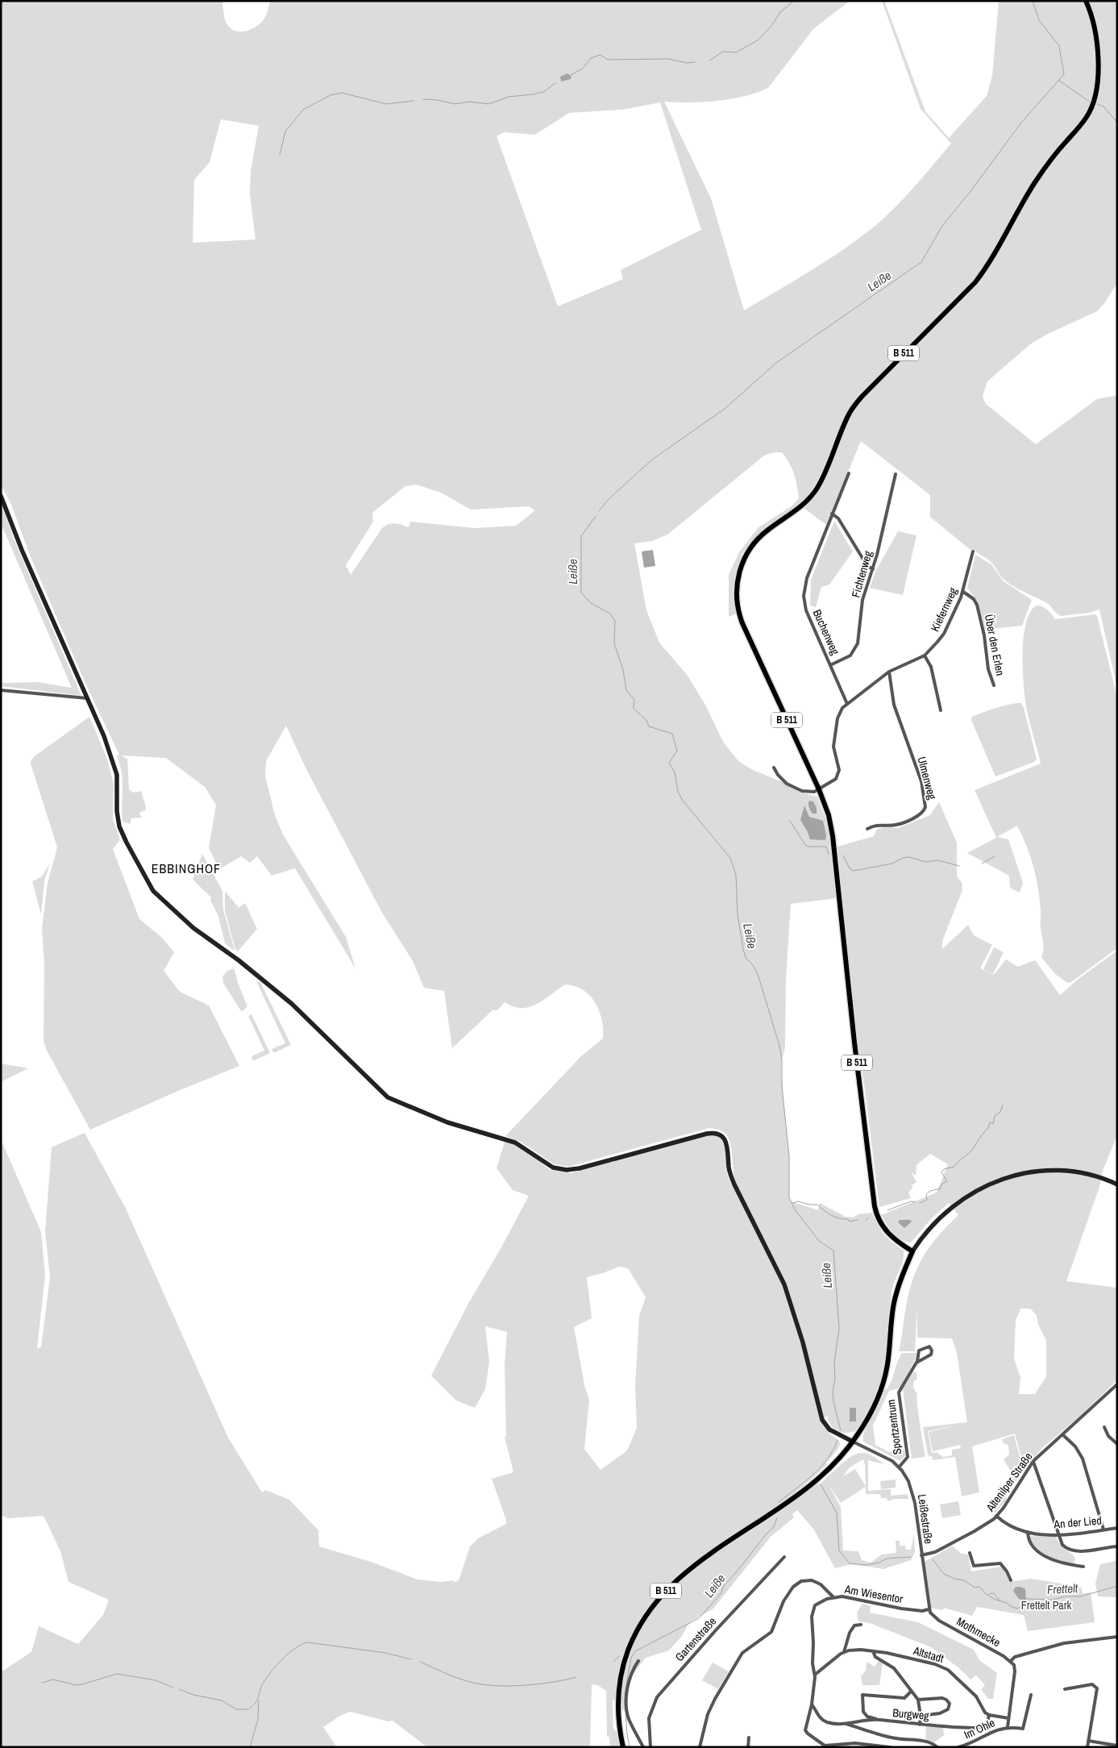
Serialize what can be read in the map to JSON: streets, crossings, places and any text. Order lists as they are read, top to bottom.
{
  "streets": {
    "main road": ["B 511"],
    "street": [
      "Fichtenweg",
      "Kiefernweg",
      "Buchenweg",
      "Über den Erlen",
      "Ulmenweg",
      "Sportzentrum",
      "Altenilper Straße",
      "Leißestraße",
      "An der Lied",
      "Am Wiesentor",
      "Mothmecke",
      "Gartenstraße",
      "Altstadt",
      "Burgweg",
      "Im Ohle"
    ]
  },
  "crossings": [
    ["B 511", "Leißestraße"],
    ["Fichtenweg", "Buchenweg"],
    ["Kiefernweg", "Buchenweg"],
    ["Kiefernweg", "Über den Erlen"],
    ["Kiefernweg", "Ulmenweg"],
    ["Sportzentrum", "Leißestraße"],
    ["Altenilper Straße", "Leißestraße"],
    ["Altenilper Straße", "An der Lied"],
    ["Am Wiesentor", "Mothmecke"],
    ["Altstadt", "Burgweg"]
  ],
  "districts": ["EBBINGHOF"],
  "water": ["Leiße", "Frettelt"],
  "parks": ["Frettelt Park"]
}
